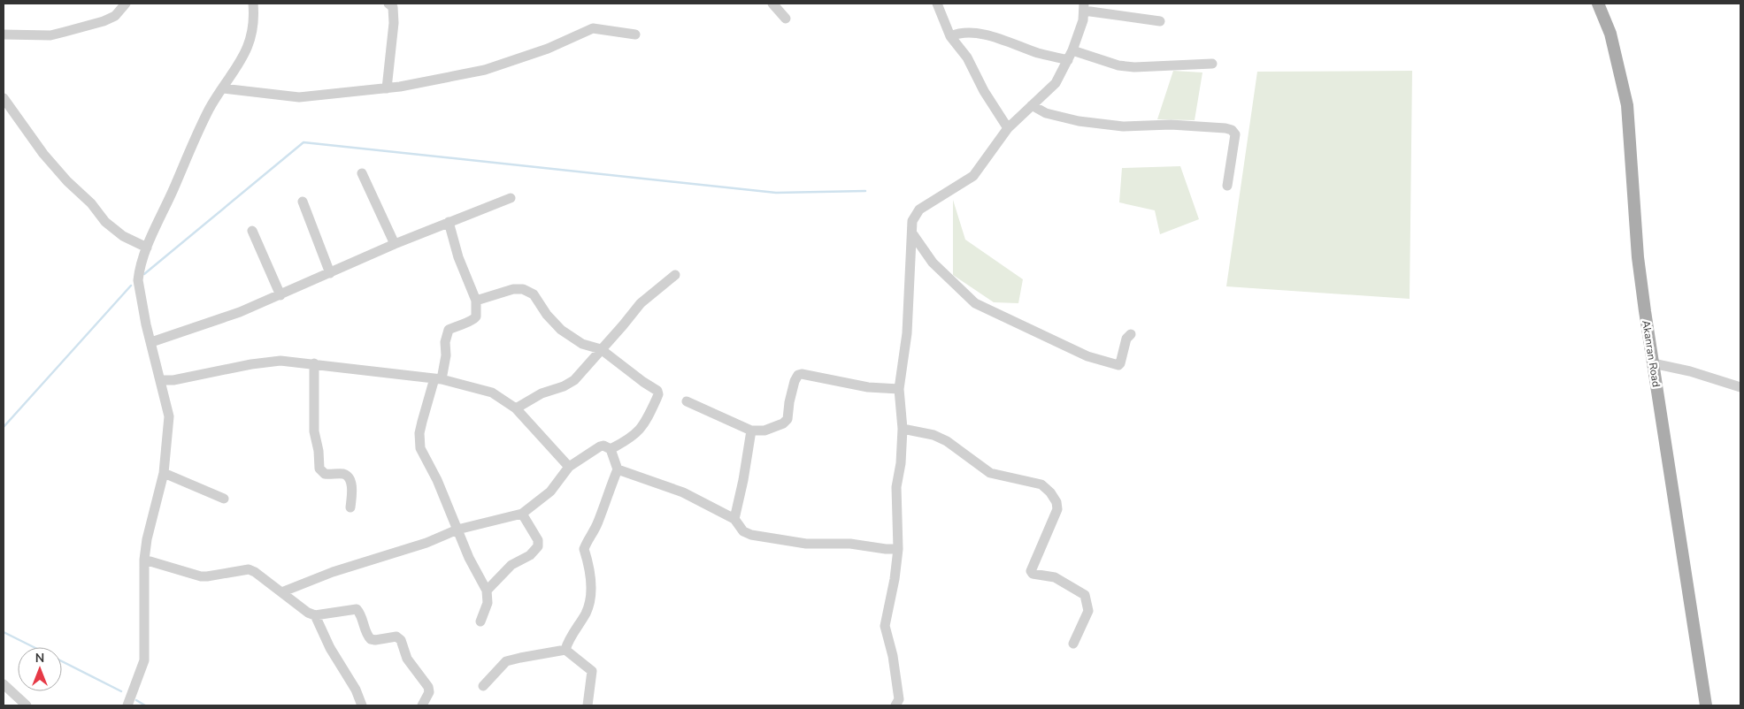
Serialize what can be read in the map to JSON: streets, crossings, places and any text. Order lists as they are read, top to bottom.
{
  "streets": {
    "main road": ["Akanran Road"]
  },
  "north": "top"
}
